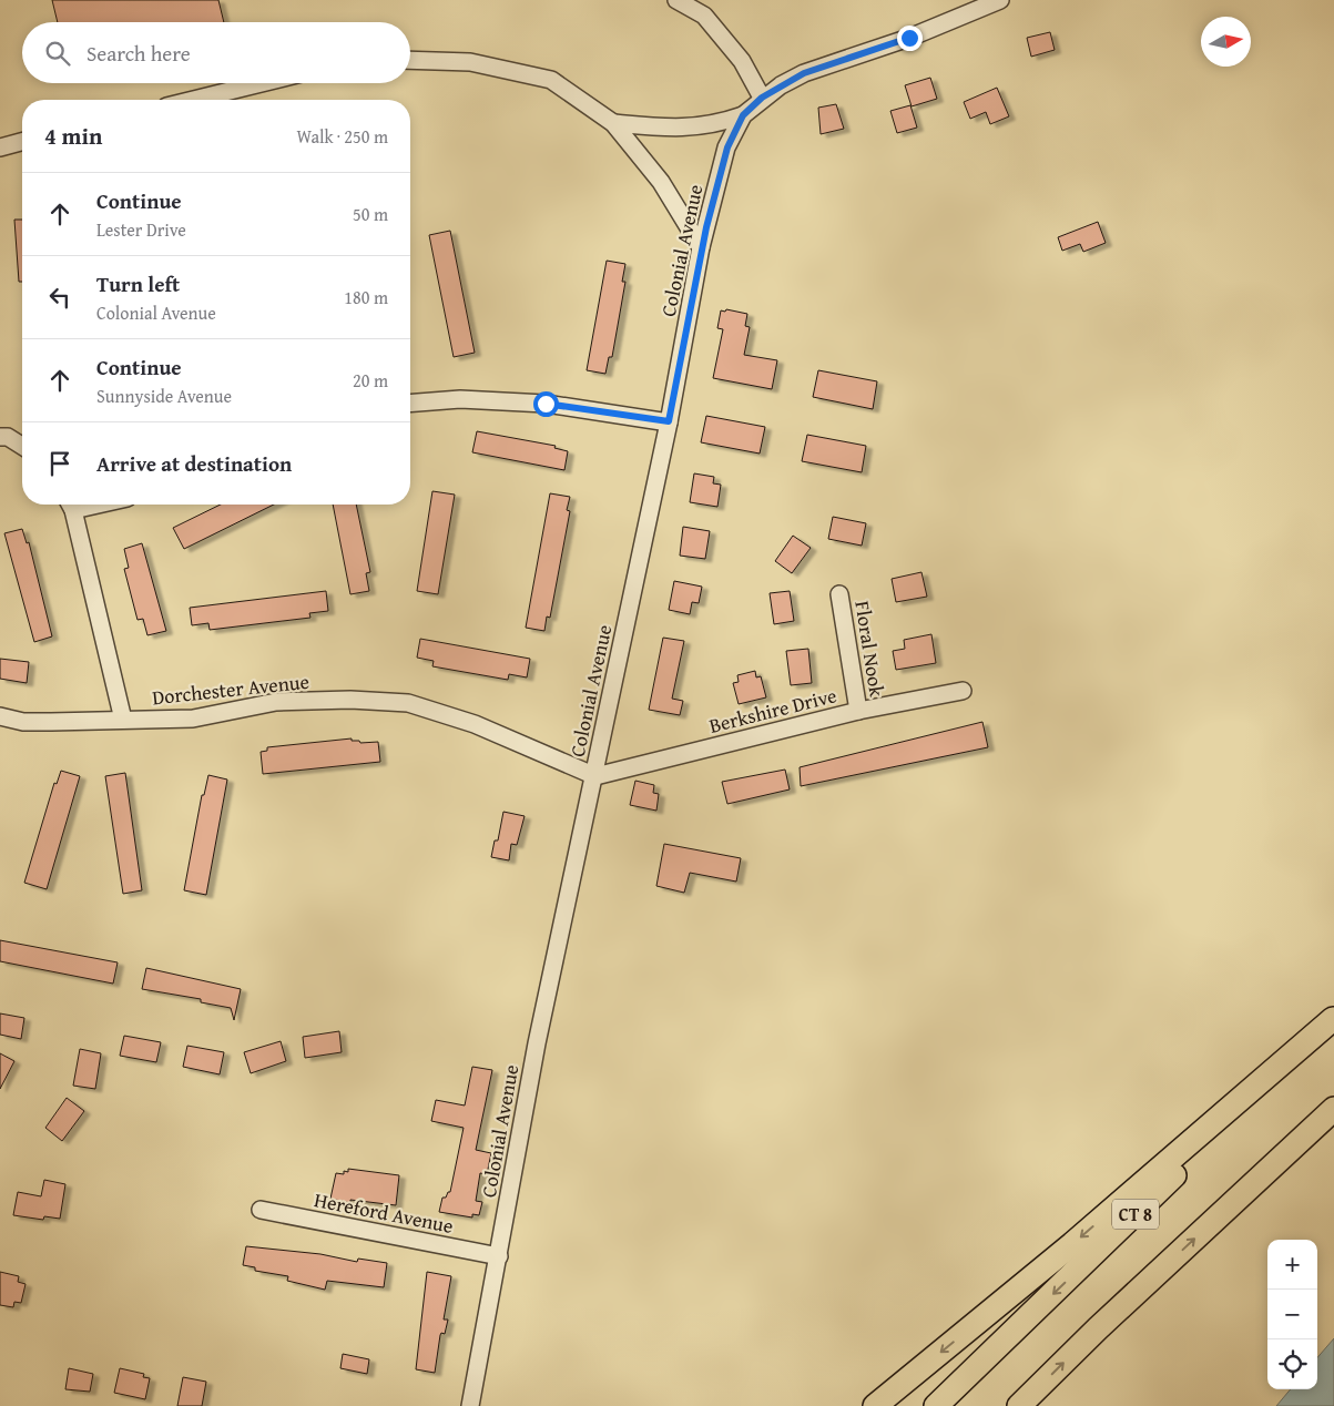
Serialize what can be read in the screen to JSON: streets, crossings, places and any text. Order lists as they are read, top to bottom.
{
  "streets": {
    "highway": ["CT 8"],
    "street": [
      "Colonial Avenue",
      "Floral Nook",
      "Dorchester Avenue",
      "Berkshire Drive",
      "Hereford Avenue"
    ]
  },
  "crossings": [
    ["Colonial Avenue", "Dorchester Avenue"],
    ["Colonial Avenue", "Berkshire Drive"],
    ["Colonial Avenue", "Hereford Avenue"],
    ["Floral Nook", "Berkshire Drive"],
    ["Dorchester Avenue", "Berkshire Drive"]
  ],
  "north": "right",
  "page": {
    "search": "Search here",
    "heading": ["4 min", "Walk · 250 m"],
    "list": [
      ["Continue", "Lester Drive", "50 m"],
      ["Turn left", "Colonial Avenue", "180 m"],
      ["Continue", "Sunnyside Avenue", "20 m"],
      "Arrive at destination"
    ],
    "map_buttons": ["+", "−"]
  }
}
